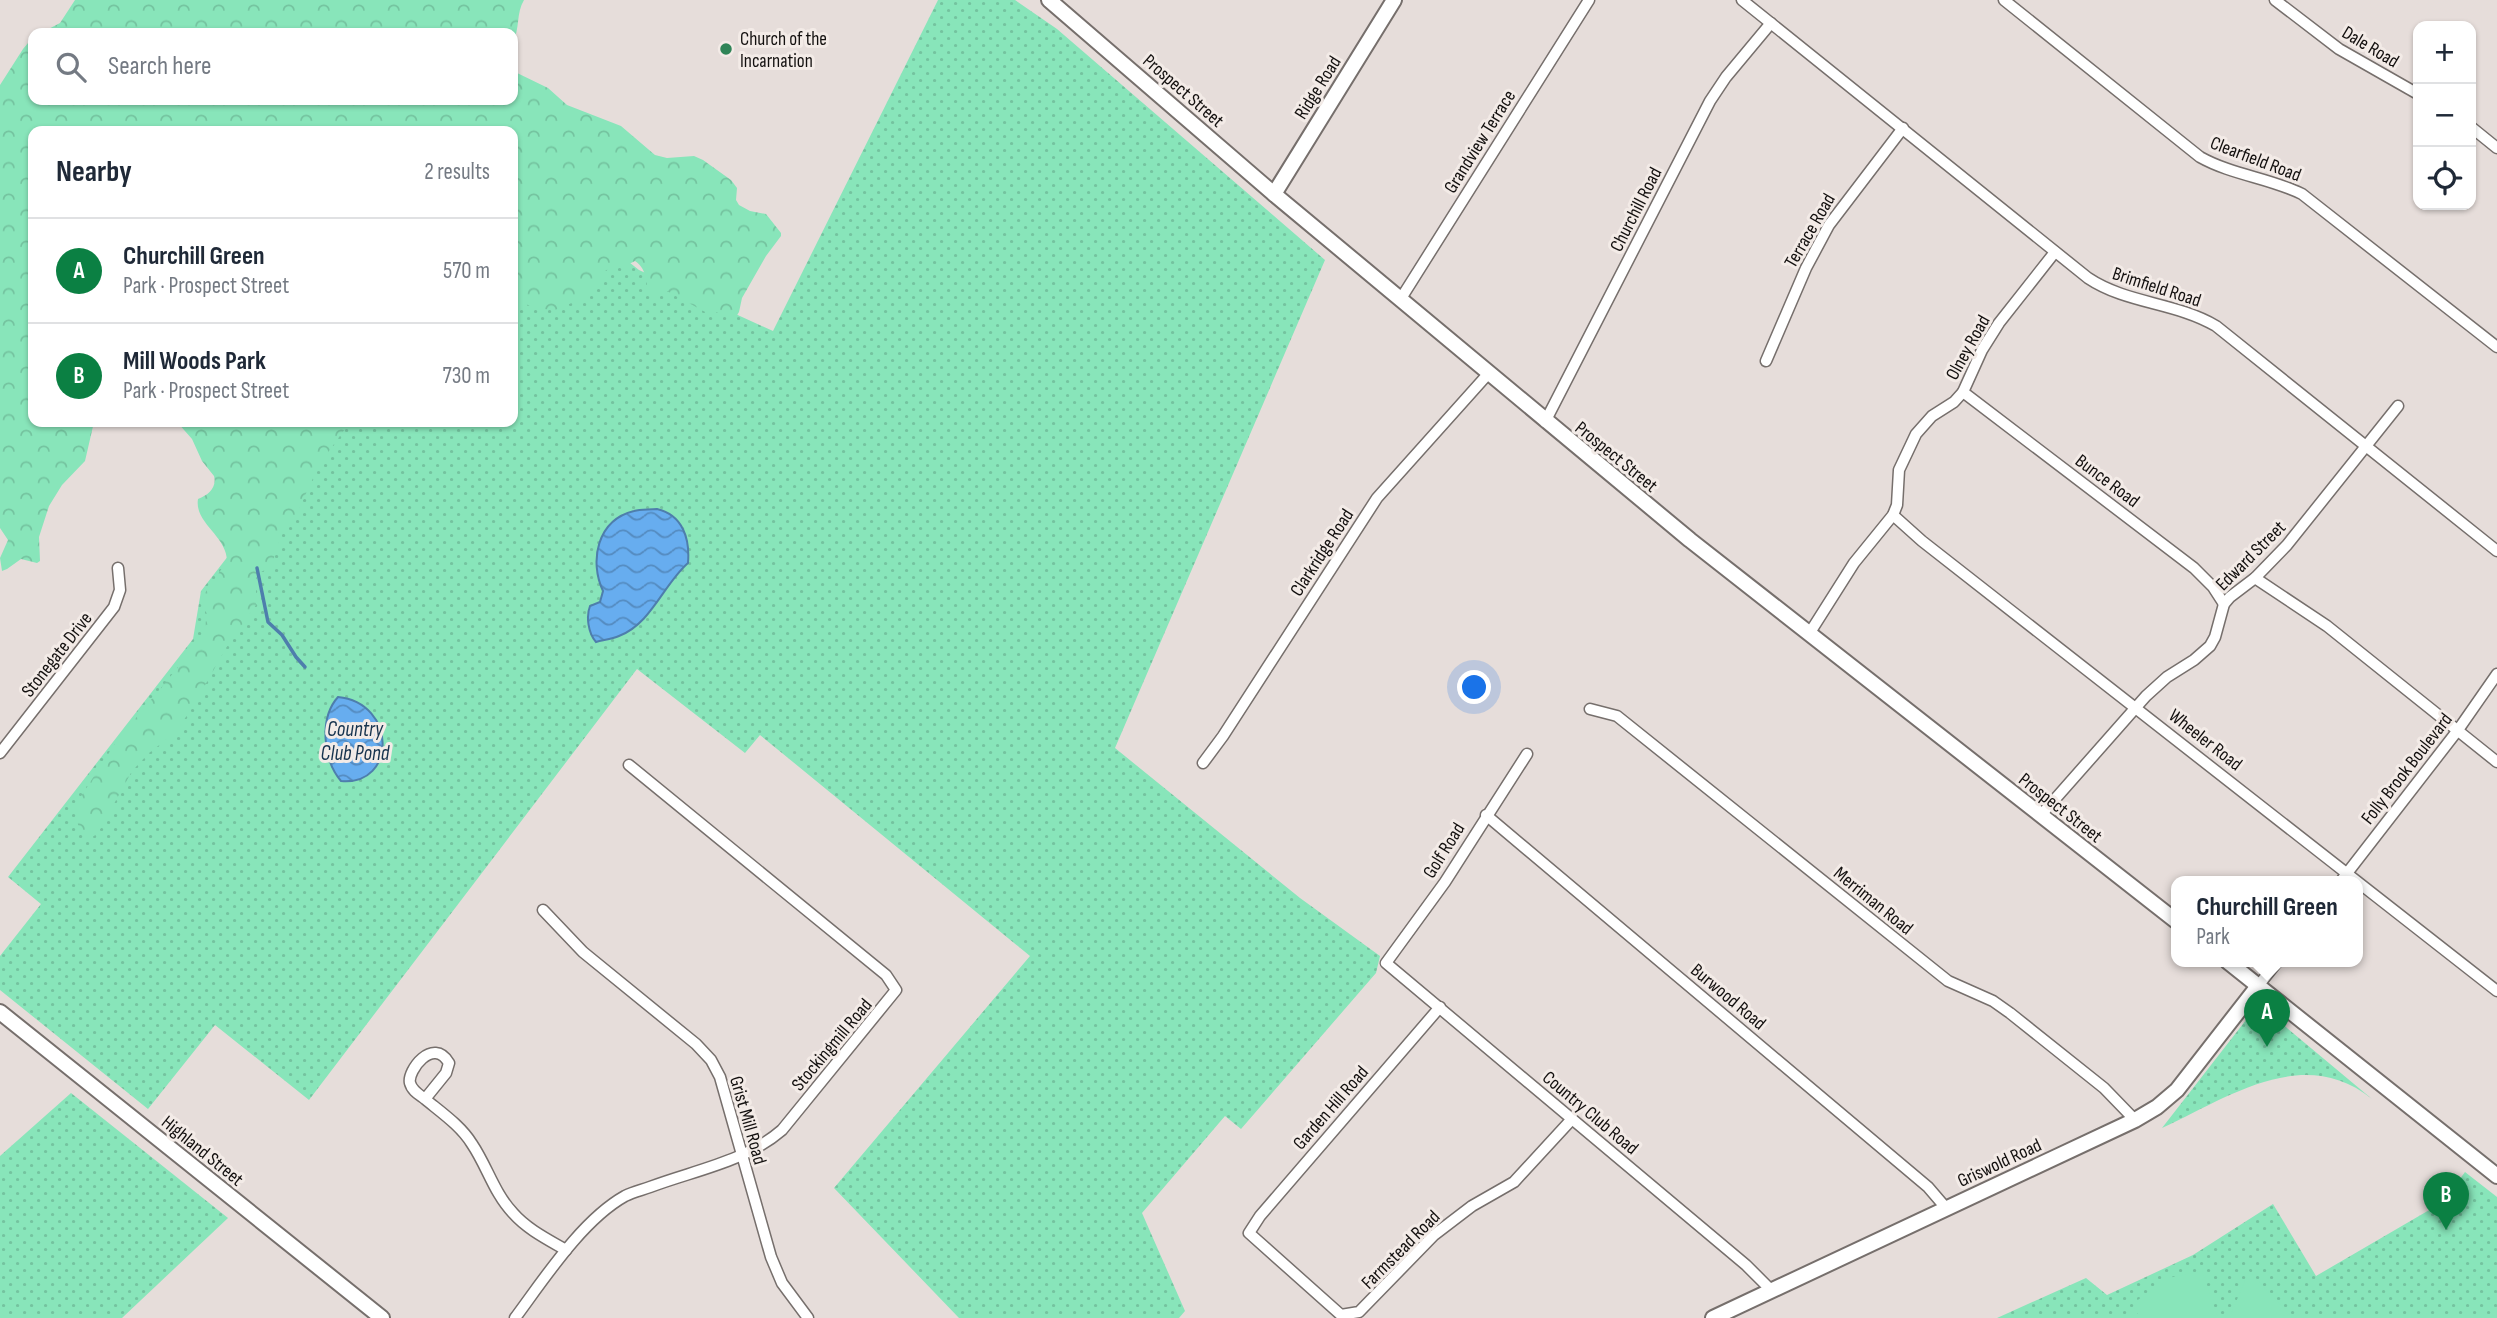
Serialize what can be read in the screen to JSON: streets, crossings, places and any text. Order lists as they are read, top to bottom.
{
  "streets": {
    "main road": [
      "Ridge Road",
      "Prospect Street",
      "Highland Street",
      "Griswold Road"
    ],
    "street": [
      "Dale Road",
      "Grandview Terrace",
      "Clearfield Road",
      "Churchill Road",
      "Terrace Road",
      "Brimfield Road",
      "Olney Road",
      "Bunce Road",
      "Clarkridge Road",
      "Edward Street",
      "Stonegate Drive",
      "Wheeler Road",
      "Folly Brook Boulevard",
      "Golf Road",
      "Merriman Road",
      "Burwood Road",
      "Stockingmill Road",
      "Garden Hill Road",
      "Country Club Road",
      "Grist Mill Road",
      "Farmstead Road"
    ]
  },
  "crossings": [
    ["Ridge Road", "Prospect Street"],
    ["Prospect Street", "Grandview Terrace"],
    ["Prospect Street", "Churchill Road"],
    ["Prospect Street", "Clarkridge Road"],
    ["Prospect Street", "Edward Street"],
    ["Churchill Road", "Brimfield Road"],
    ["Terrace Road", "Brimfield Road"],
    ["Brimfield Road", "Olney Road"],
    ["Brimfield Road", "Edward Street"],
    ["Olney Road", "Bunce Road"],
    ["Olney Road", "Wheeler Road"],
    ["Bunce Road", "Edward Street"],
    ["Edward Street", "Wheeler Road"],
    ["Wheeler Road", "Folly Brook Boulevard"],
    ["Golf Road", "Burwood Road"],
    ["Golf Road", "Country Club Road"],
    ["Merriman Road", "Griswold Road"],
    ["Burwood Road", "Griswold Road"],
    ["Stockingmill Road", "Grist Mill Road"],
    ["Garden Hill Road", "Country Club Road"],
    ["Garden Hill Road", "Farmstead Road"],
    ["Country Club Road", "Griswold Road"],
    ["Country Club Road", "Farmstead Road"]
  ],
  "water": ["Country Club Pond"],
  "places": ["Church of the Incarnation"],
  "page": {
    "map_buttons": ["+", "−"],
    "search": "Search here",
    "heading": ["Nearby", "2 results"],
    "list": [
      {
        "mark": "A",
        "name": "Churchill Green",
        "note": "Park · Prospect Street",
        "value": "570 m"
      },
      {
        "mark": "B",
        "name": "Mill Woods Park",
        "note": "Park · Prospect Street",
        "value": "730 m"
      }
    ],
    "popup": ["Churchill Green", "Park"],
    "pins": ["A", "B"]
  }
}
